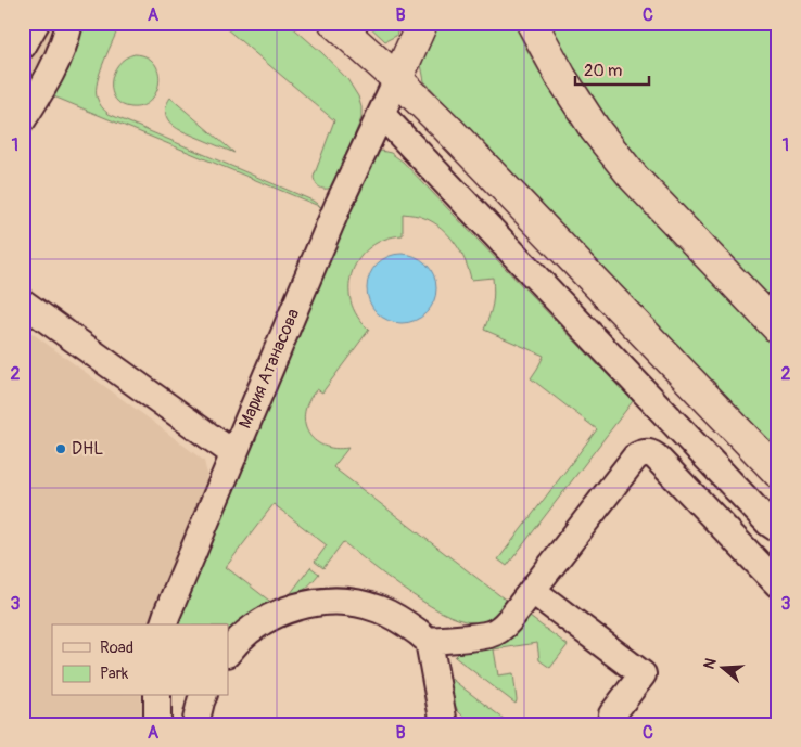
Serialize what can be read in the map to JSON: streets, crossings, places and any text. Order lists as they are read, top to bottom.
{
  "streets": {
    "street": ["Мария Атанасова"]
  },
  "places": ["DHL"],
  "legend": ["Road", "Park"],
  "scale_bar": "20 m",
  "north": "left",
  "grid": {
    "columns": ["A", "B", "C"],
    "rows": ["1", "2", "3"]
  }
}
